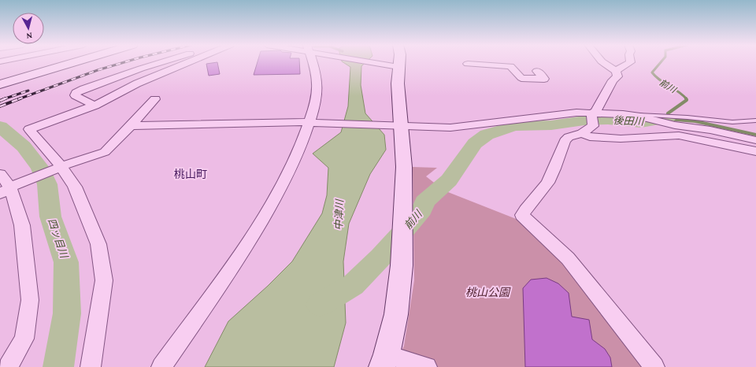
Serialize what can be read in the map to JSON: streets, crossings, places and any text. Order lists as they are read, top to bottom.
{
  "districts": ["桃山町"],
  "water": [
    "前川",
    "後田川",
    "中津川",
    "四ッ目川"
  ],
  "parks": ["桃山公園"],
  "north": "bottom"
}
